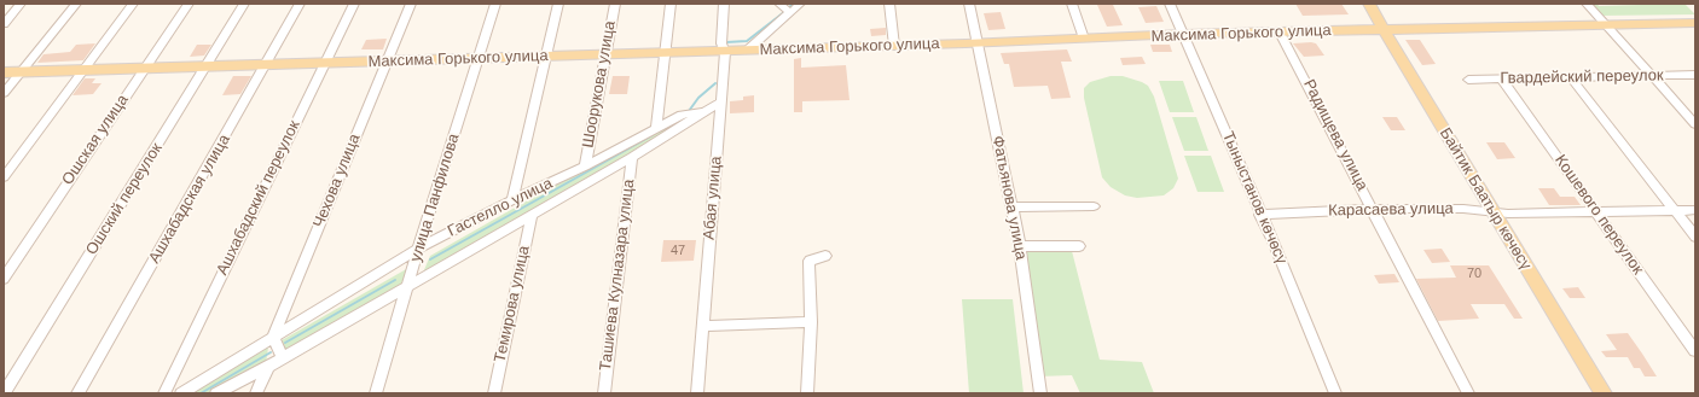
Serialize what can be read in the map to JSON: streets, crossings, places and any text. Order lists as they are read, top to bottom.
{
  "streets": {
    "main road": ["Максима Горького улица", "Байтик Баатыр көчөсү"],
    "street": [
      "Гвардейский переулок",
      "Шоорукова улица",
      "Радищева улица",
      "Ошская улица",
      "Чехова улица",
      "Ашхабадский переулок",
      "улица Панфилова",
      "Абая улица",
      "Фатьянова улица",
      "Тыныстанов көчөсү",
      "Ошский переулок",
      "Ашхабадская улица",
      "Гастелло улица",
      "Карасаева улица",
      "Кошевого переулок",
      "Ташиева Кулназара улица",
      "Темирова улица"
    ]
  },
  "crossings": [
    ["Максима Горького улица", "Шоорукова улица"],
    ["Максима Горького улица", "Радищева улица"],
    ["Максима Горького улица", "Ошская улица"],
    ["Максима Горького улица", "Чехова улица"],
    ["Максима Горького улица", "Ашхабадский переулок"],
    ["Максима Горького улица", "улица Панфилова"],
    ["Максима Горького улица", "Абая улица"],
    ["Максима Горького улица", "Фатьянова улица"],
    ["Максима Горького улица", "Тыныстанов көчөсү"],
    ["Максима Горького улица", "Ошский переулок"],
    ["Максима Горького улица", "Ашхабадская улица"],
    ["Максима Горького улица", "Байтик Баатыр көчөсү"],
    ["Гвардейский переулок", "Кошевого переулок"],
    ["Шоорукова улица", "Гастелло улица"],
    ["Радищева улица", "Карасаева улица"],
    ["Чехова улица", "Гастелло улица"],
    ["улица Панфилова", "Гастелло улица"],
    ["Абая улица", "Гастелло улица"],
    ["Тыныстанов көчөсү", "Карасаева улица"],
    ["Байтик Баатыр көчөсү", "Карасаева улица"],
    ["Гастелло улица", "Ташиева Кулназара улица"],
    ["Гастелло улица", "Темирова улица"],
    ["Карасаева улица", "Кошевого переулок"]
  ],
  "house_numbers": ["47", "70"]
}
